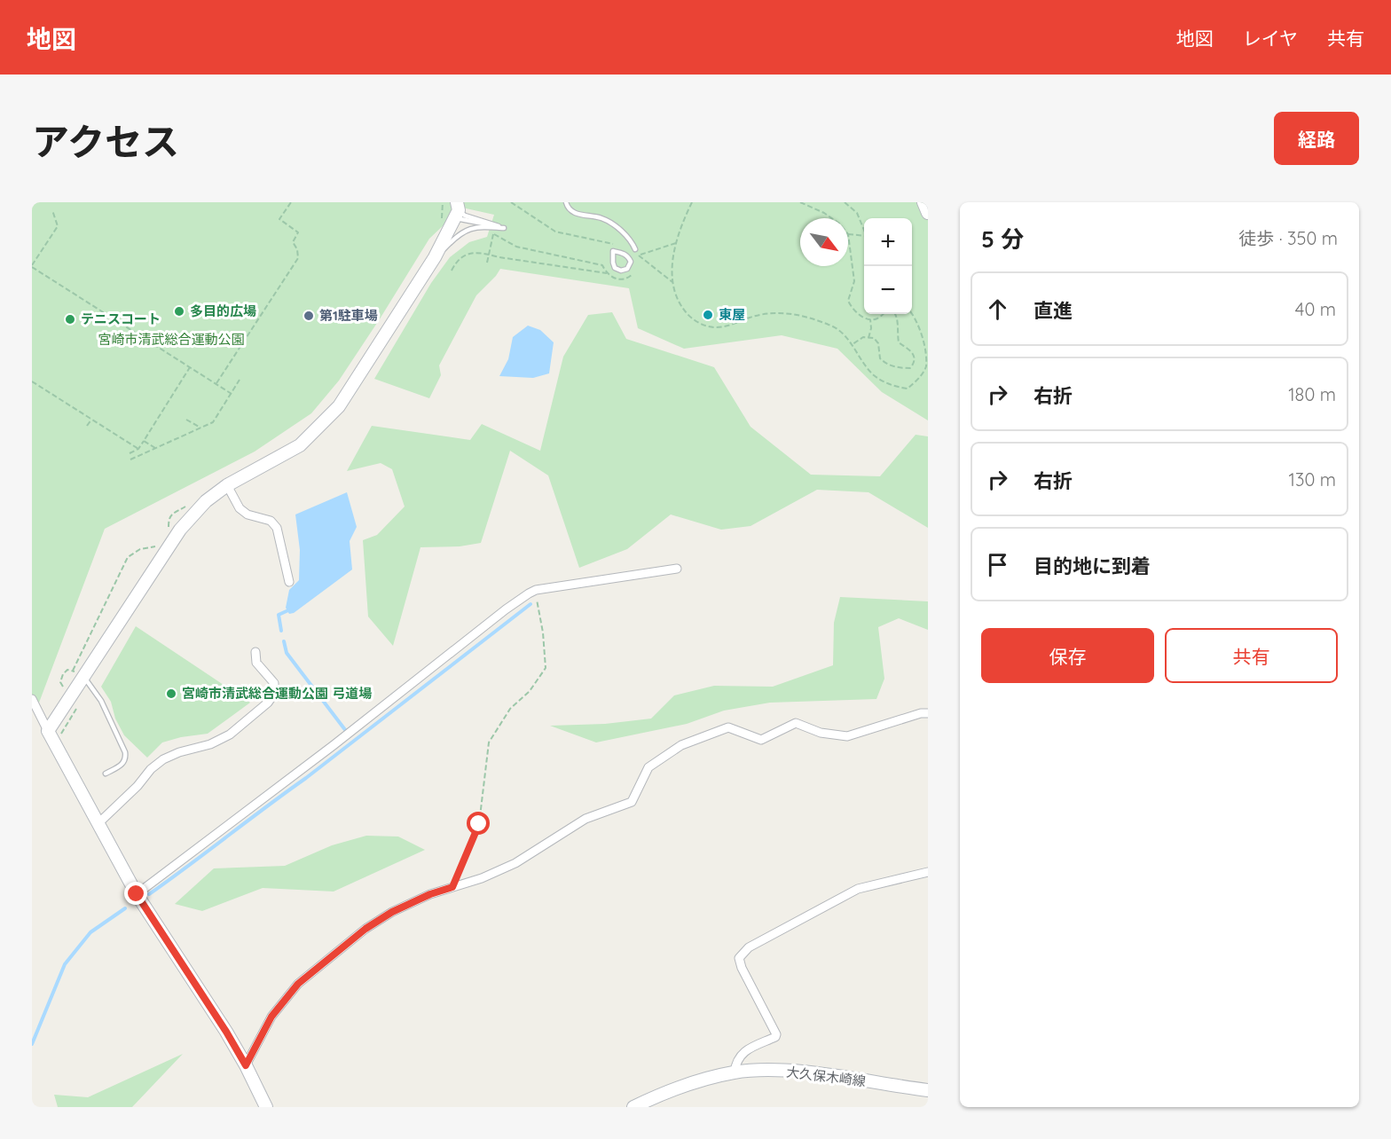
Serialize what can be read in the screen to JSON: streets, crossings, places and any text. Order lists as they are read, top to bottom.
{
  "streets": {
    "street": ["大久保木崎線"]
  },
  "parks": ["宮崎市清武総合運動公園"],
  "places": [
    "多目的広場",
    "東屋",
    "第1駐車場",
    "テニスコート",
    "宮崎市清武総合運動公園 弓道場"
  ],
  "north": "bottom right",
  "page": {
    "header": "地図",
    "nav": ["地図", "レイヤ", "共有"],
    "title": "アクセス",
    "buttons": [
      "経路",
      ["保存", "共有"]
    ],
    "heading": ["5 分", "徒歩 · 350 m"],
    "map_buttons": ["+", "−"],
    "list": [
      ["直進", "40 m"],
      ["右折", "180 m"],
      ["右折", "130 m"],
      "目的地に到着"
    ]
  }
}
